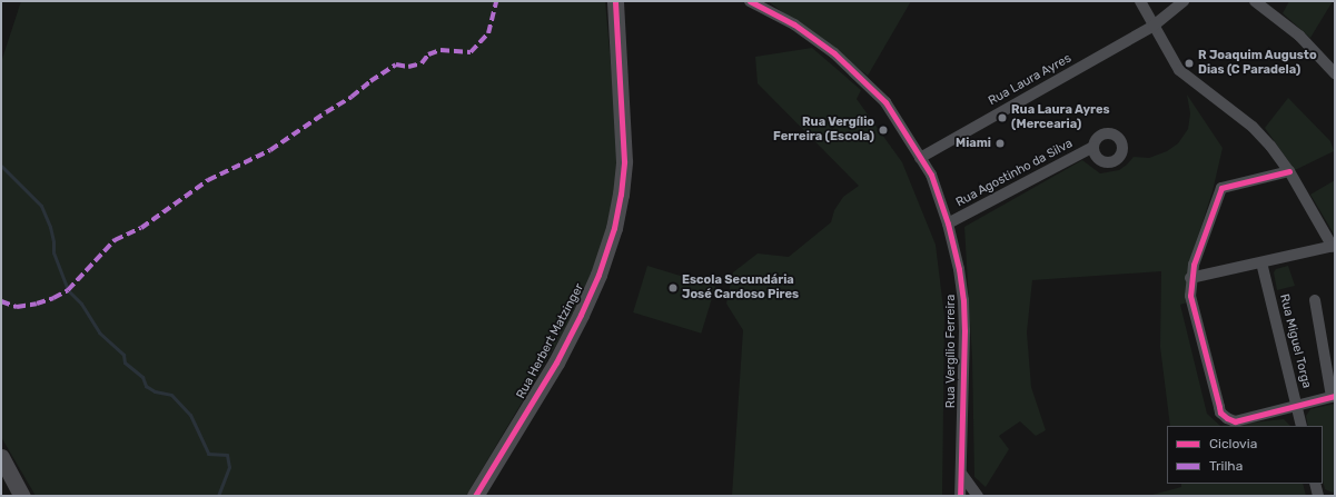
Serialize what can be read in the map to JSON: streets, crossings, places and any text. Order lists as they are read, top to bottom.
{
  "streets": {
    "street": [
      "Rua Laura Ayres",
      "Rua Agostinho da Silva",
      "Rua Herbert Matzinger",
      "Rua Miguel Torga",
      "Rua Vergílio Ferreira"
    ]
  },
  "crossings": [
    ["Rua Laura Ayres", "Rua Vergílio Ferreira"],
    ["Rua Agostinho da Silva", "Rua Vergílio Ferreira"]
  ],
  "places": [
    "R Joaquim Augusto Dias (C Paradela)",
    "Rua Laura Ayres (Mercearia)",
    "Rua Vergílio Ferreira (Escola)",
    "Miami",
    "Escola Secundária José Cardoso Pires"
  ],
  "legend": ["Ciclovia", "Trilha"]
}
